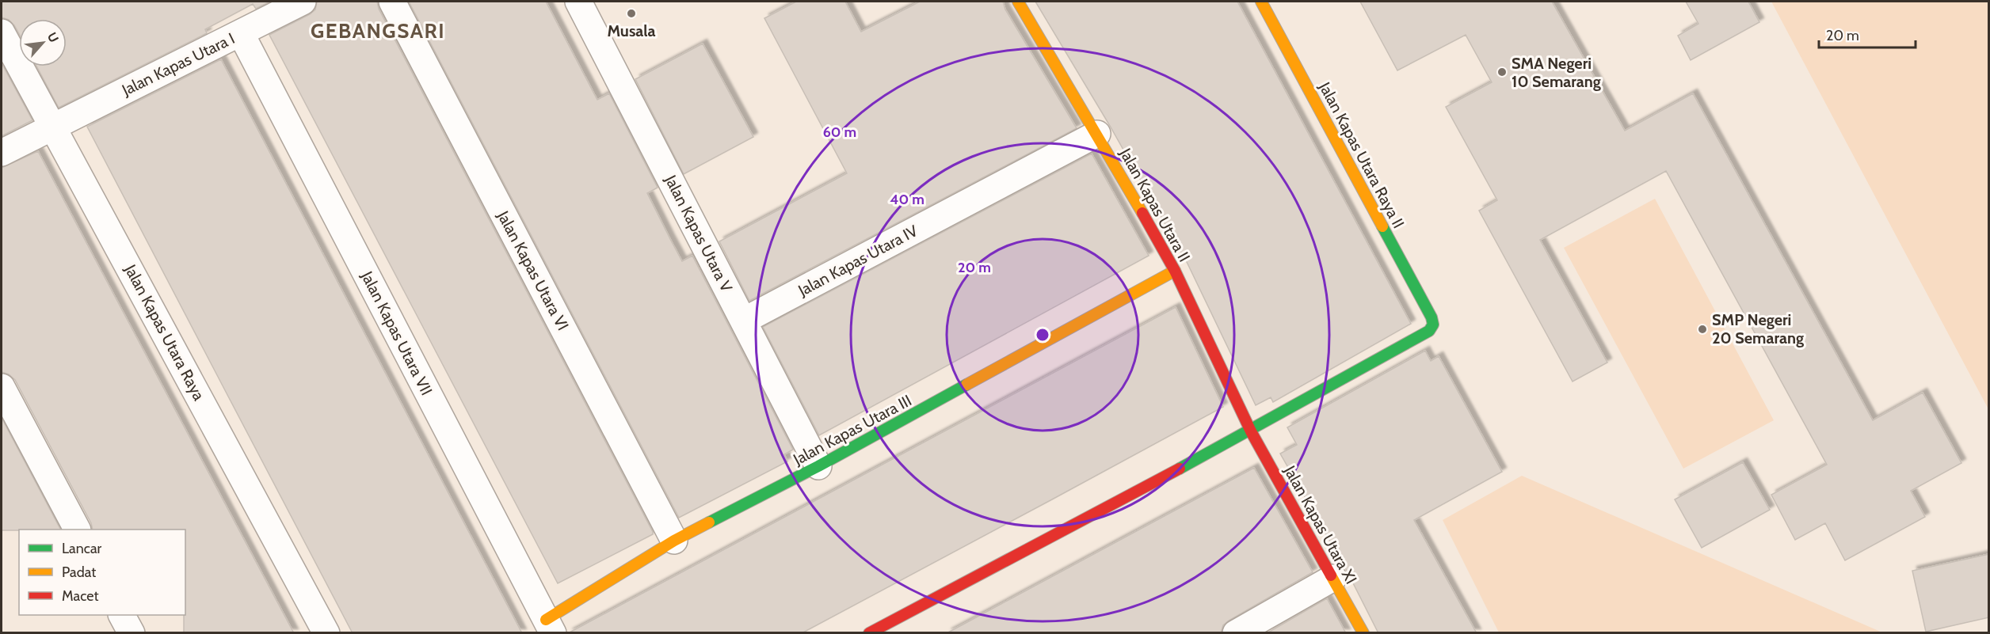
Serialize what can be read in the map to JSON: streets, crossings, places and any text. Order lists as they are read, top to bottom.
{
  "streets": {
    "street": [
      "Jalan Kapas Utara I",
      "Jalan Kapas Utara Raya II",
      "Jalan Kapas Utara II",
      "Jalan Kapas Utara V",
      "Jalan Kapas Utara IV",
      "Jalan Kapas Utara VI",
      "Jalan Kapas Utara Raya",
      "Jalan Kapas Utara VII",
      "Jalan Kapas Utara III",
      "Jalan Kapas Utara XI"
    ]
  },
  "crossings": [
    ["Jalan Kapas Utara I", "Jalan Kapas Utara Raya"],
    ["Jalan Kapas Utara I", "Jalan Kapas Utara VII"],
    ["Jalan Kapas Utara Raya II", "Jalan Kapas Utara II"],
    ["Jalan Kapas Utara Raya II", "Jalan Kapas Utara XI"],
    ["Jalan Kapas Utara II", "Jalan Kapas Utara IV"],
    ["Jalan Kapas Utara II", "Jalan Kapas Utara III"],
    ["Jalan Kapas Utara II", "Jalan Kapas Utara XI"],
    ["Jalan Kapas Utara V", "Jalan Kapas Utara IV"],
    ["Jalan Kapas Utara V", "Jalan Kapas Utara III"],
    ["Jalan Kapas Utara VI", "Jalan Kapas Utara III"],
    ["Jalan Kapas Utara VII", "Jalan Kapas Utara III"]
  ],
  "districts": ["GEBANGSARI"],
  "places": ["Musala", "SMA Negeri 10 Semarang", "SMP Negeri 20 Semarang"],
  "legend": ["Lancar", "Padat", "Macet"],
  "scale_bar": "20 m",
  "north": "top right",
  "rings": ["60 m", "40 m", "20 m"]
}
